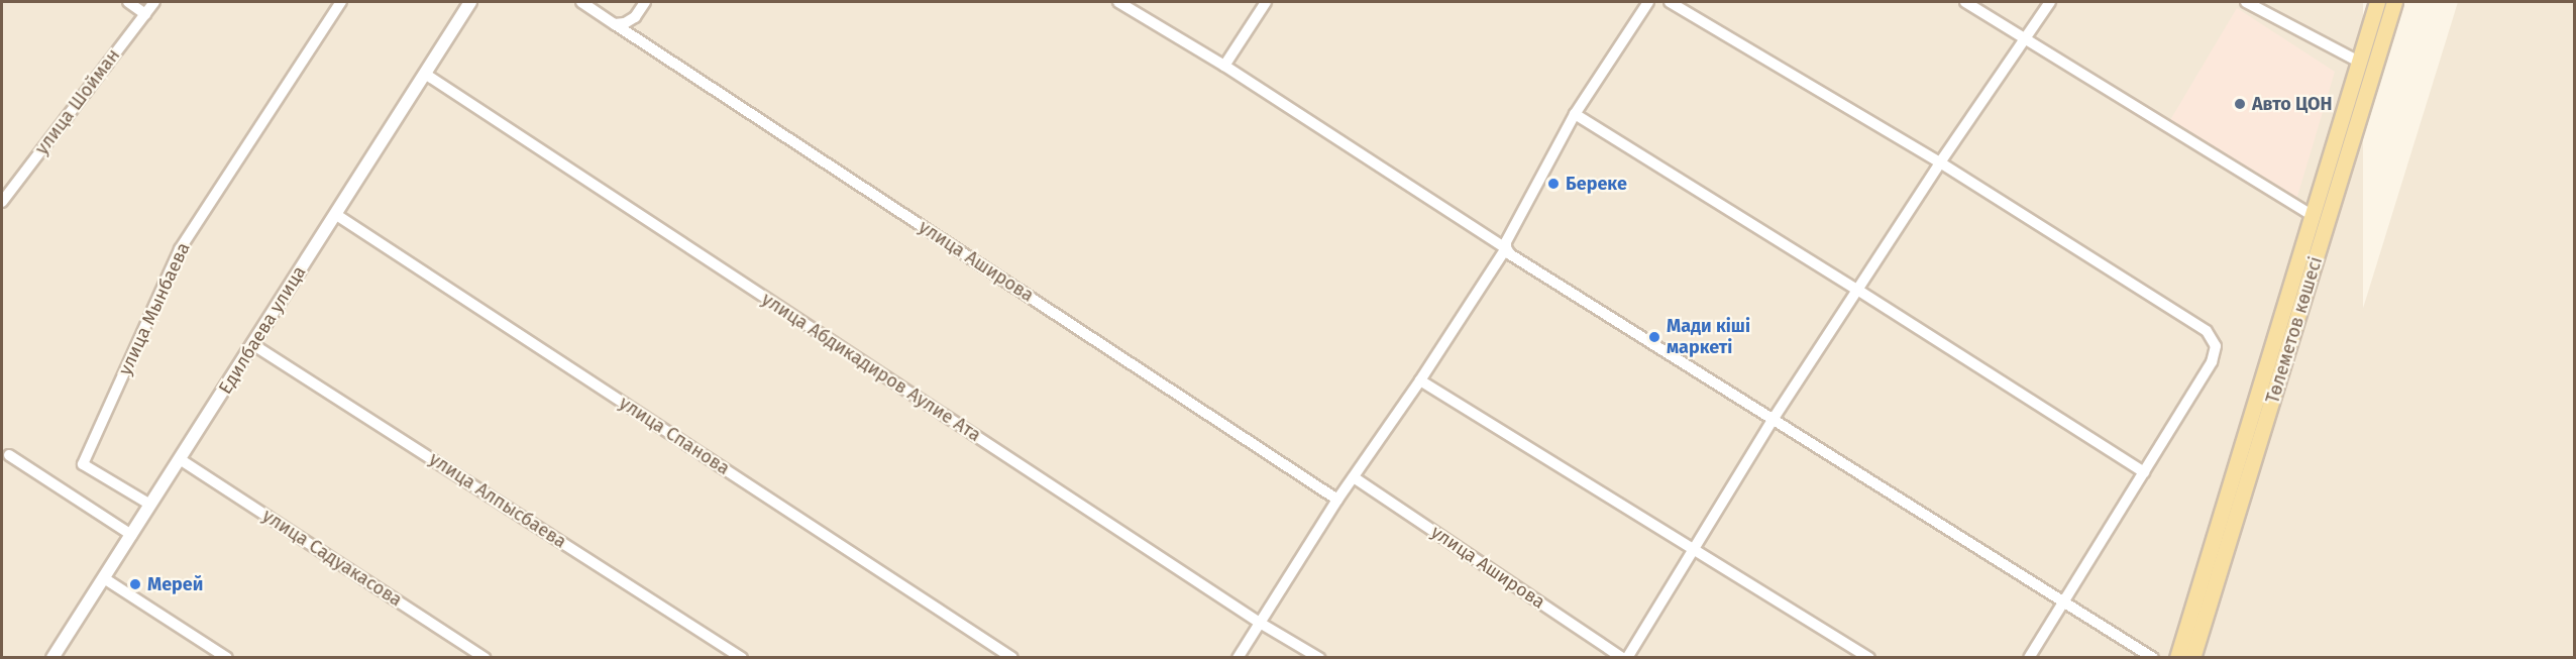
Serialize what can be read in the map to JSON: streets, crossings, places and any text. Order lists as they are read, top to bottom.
{
  "streets": {
    "main road": ["Төлеметов көшесі"],
    "street": [
      "улица Шойман",
      "улица Аширова",
      "улица Мынбаева",
      "Едилбаева улица",
      "улица Абдикадиров Аулие Ата",
      "улица Спанова",
      "улица Алпысбаева",
      "улица Садуакасова"
    ]
  },
  "crossings": [
    ["улица Мынбаева", "Едилбаева улица"],
    ["Едилбаева улица", "улица Абдикадиров Аулие Ата"],
    ["Едилбаева улица", "улица Спанова"],
    ["Едилбаева улица", "улица Алпысбаева"],
    ["Едилбаева улица", "улица Садуакасова"]
  ],
  "places": [
    "Авто ЦОН",
    "Береке",
    "Мади кіші маркеті",
    "Мерей"
  ]
}
